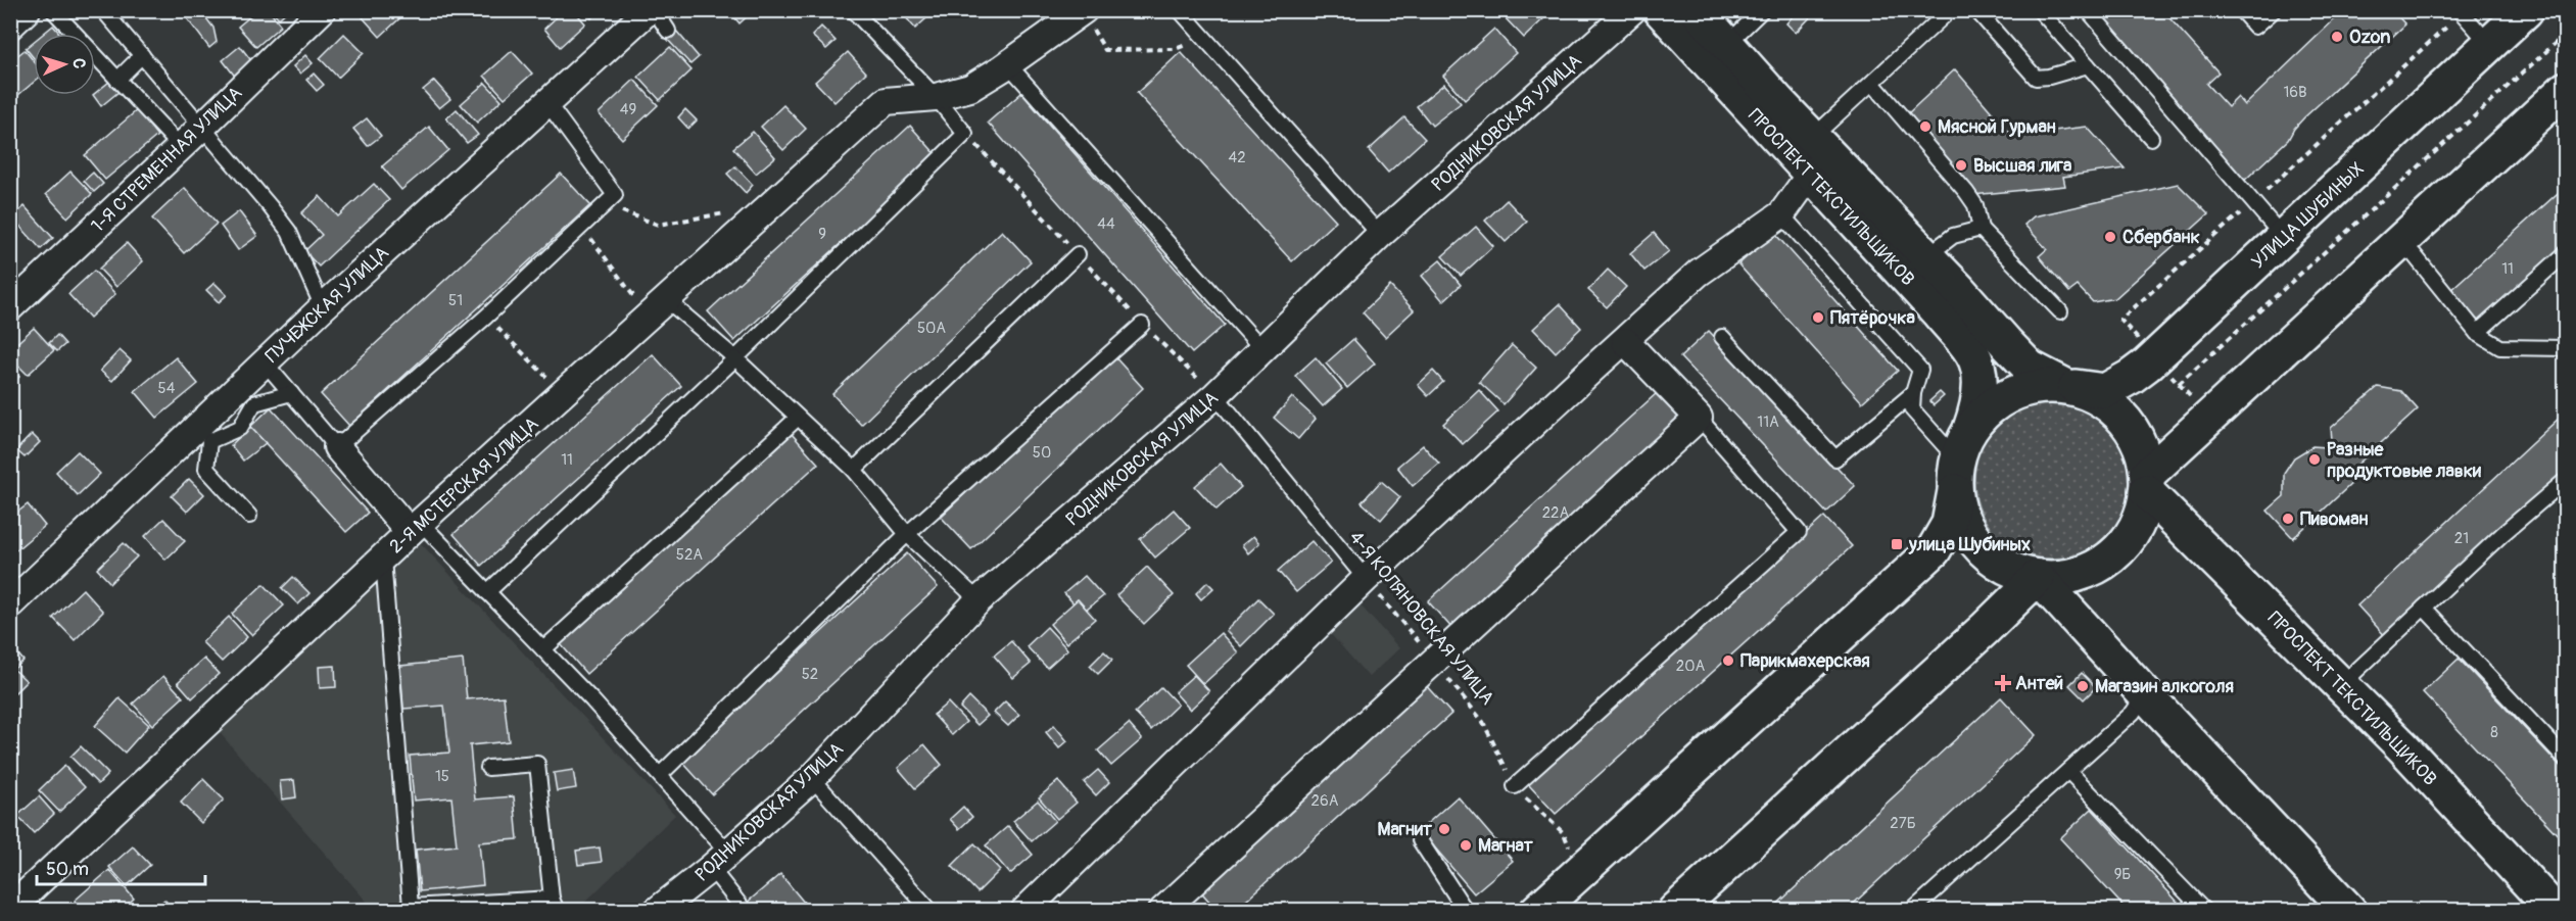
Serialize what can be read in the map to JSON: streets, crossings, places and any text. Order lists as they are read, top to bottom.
{
  "streets": {
    "main road": ["ПРОСПЕКТ ТЕКСТИЛЬЩИКОВ", "УЛИЦА ШУБИНЫХ"],
    "street": [
      "РОДНИКОВСКАЯ УЛИЦА",
      "1-Я СТРЕМЕННАЯ УЛИЦА",
      "ПУЧЕЖСКАЯ УЛИЦА",
      "2-Я МСТЕРСКАЯ УЛИЦА"
    ],
    "lane": ["4-Я КОЛЯНОВСКАЯ УЛИЦА"]
  },
  "crossings": [
    ["РОДНИКОВСКАЯ УЛИЦА", "4-Я КОЛЯНОВСКАЯ УЛИЦА"],
    ["ПРОСПЕКТ ТЕКСТИЛЬЩИКОВ", "УЛИЦА ШУБИНЫХ"]
  ],
  "places": {
    "other": [
      "Ozon",
      "Мясной Гурман",
      "Высшая лига",
      "Сбербанк",
      "Пятёрочка",
      "Разные продуктовые лавки",
      "Пивоман",
      "Парикмахерская",
      "Магазин алкоголя",
      "Магнит",
      "Магнат"
    ],
    "transit": ["улица Шубиных"],
    "health": ["Антей"]
  },
  "house_numbers": [
    "16В",
    "49",
    "42",
    "44",
    "9",
    "11",
    "51",
    "50А",
    "54",
    "11А",
    "50",
    "11",
    "22А",
    "21",
    "52А",
    "20А",
    "52",
    "8",
    "15",
    "26А",
    "27Б",
    "9Б"
  ],
  "scale_bar": "50 m",
  "north": "right"
}
